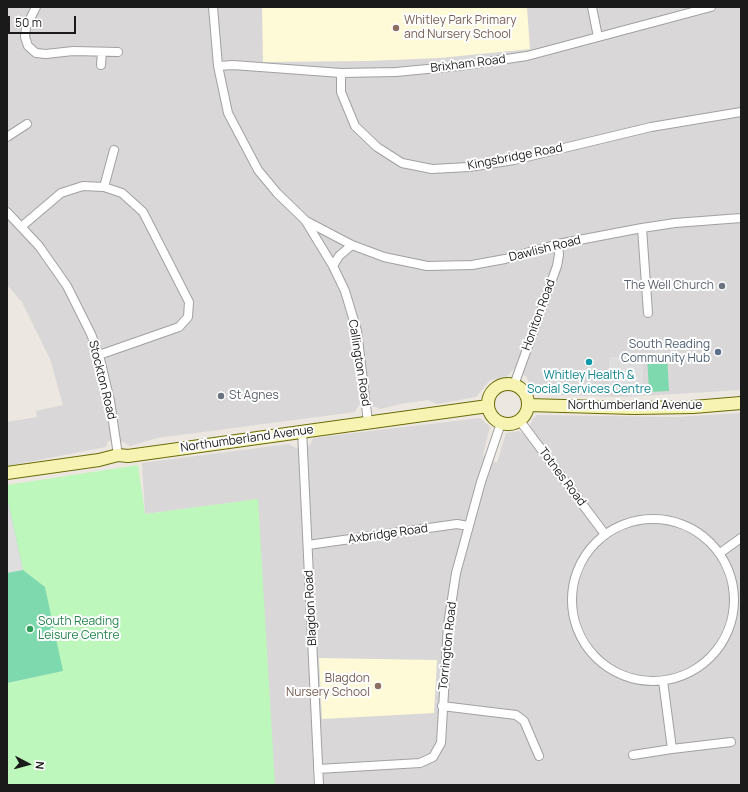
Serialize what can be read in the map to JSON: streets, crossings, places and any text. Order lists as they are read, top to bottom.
{
  "streets": {
    "street": [
      "Brixham Road",
      "Kingsbridge Road",
      "Dawlish Road",
      "Honiton Road",
      "Callington Road",
      "Stockton Road",
      "Northumberland Avenue",
      "Totnes Road",
      "Axbridge Road",
      "Blagdon Road",
      "Torrington Road"
    ]
  },
  "crossings": [
    ["Brixham Road", "Kingsbridge Road"],
    ["Brixham Road", "Callington Road"],
    ["Dawlish Road", "Honiton Road"],
    ["Dawlish Road", "Callington Road"],
    ["Honiton Road", "Northumberland Avenue"],
    ["Honiton Road", "Totnes Road"],
    ["Honiton Road", "Torrington Road"],
    ["Callington Road", "Northumberland Avenue"],
    ["Stockton Road", "Northumberland Avenue"],
    ["Northumberland Avenue", "Totnes Road"],
    ["Northumberland Avenue", "Blagdon Road"],
    ["Northumberland Avenue", "Torrington Road"],
    ["Totnes Road", "Torrington Road"],
    ["Axbridge Road", "Blagdon Road"],
    ["Axbridge Road", "Torrington Road"],
    ["Blagdon Road", "Torrington Road"]
  ],
  "places": [
    "Whitley Park Primary and Nursery School",
    "The Well Church",
    "South Reading Community Hub",
    "Whitley Health & Social Services Centre",
    "St Agnes",
    "South Reading Leisure Centre",
    "Blagdon Nursery School"
  ],
  "scale_bar": "50 m",
  "north": "right"
}
